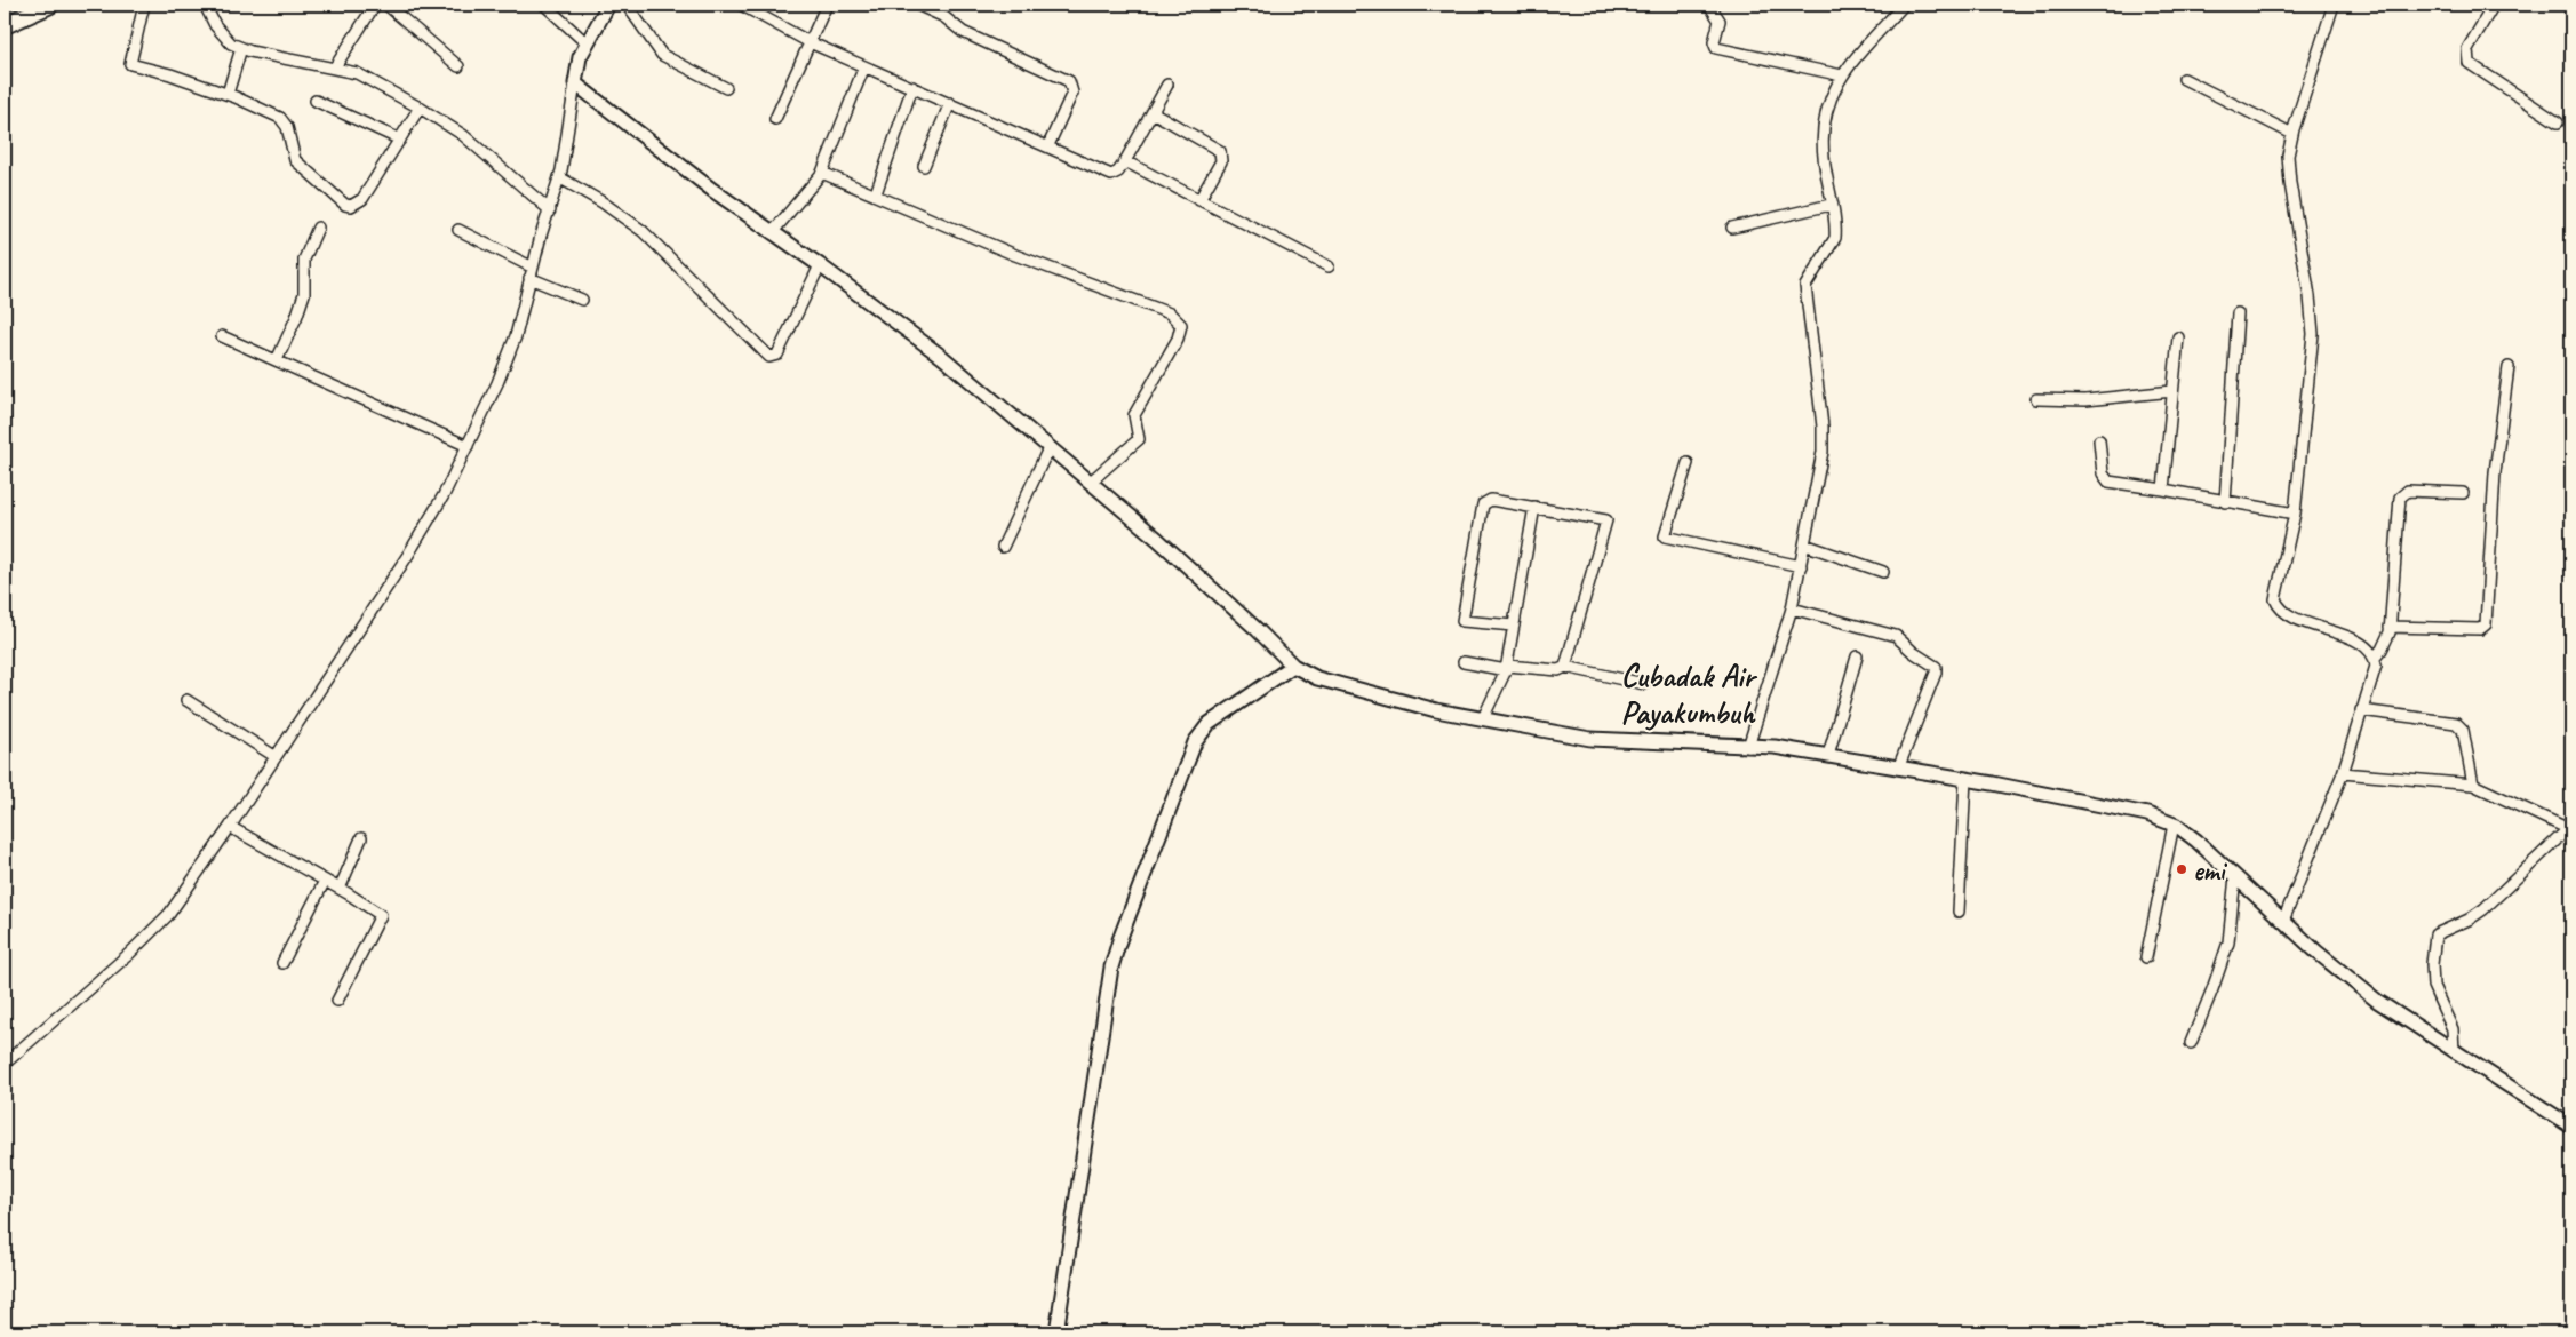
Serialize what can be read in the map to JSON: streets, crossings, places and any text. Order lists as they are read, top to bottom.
{
  "districts": ["Cubadak Air Payakumbuh"],
  "places": ["emi"]
}
